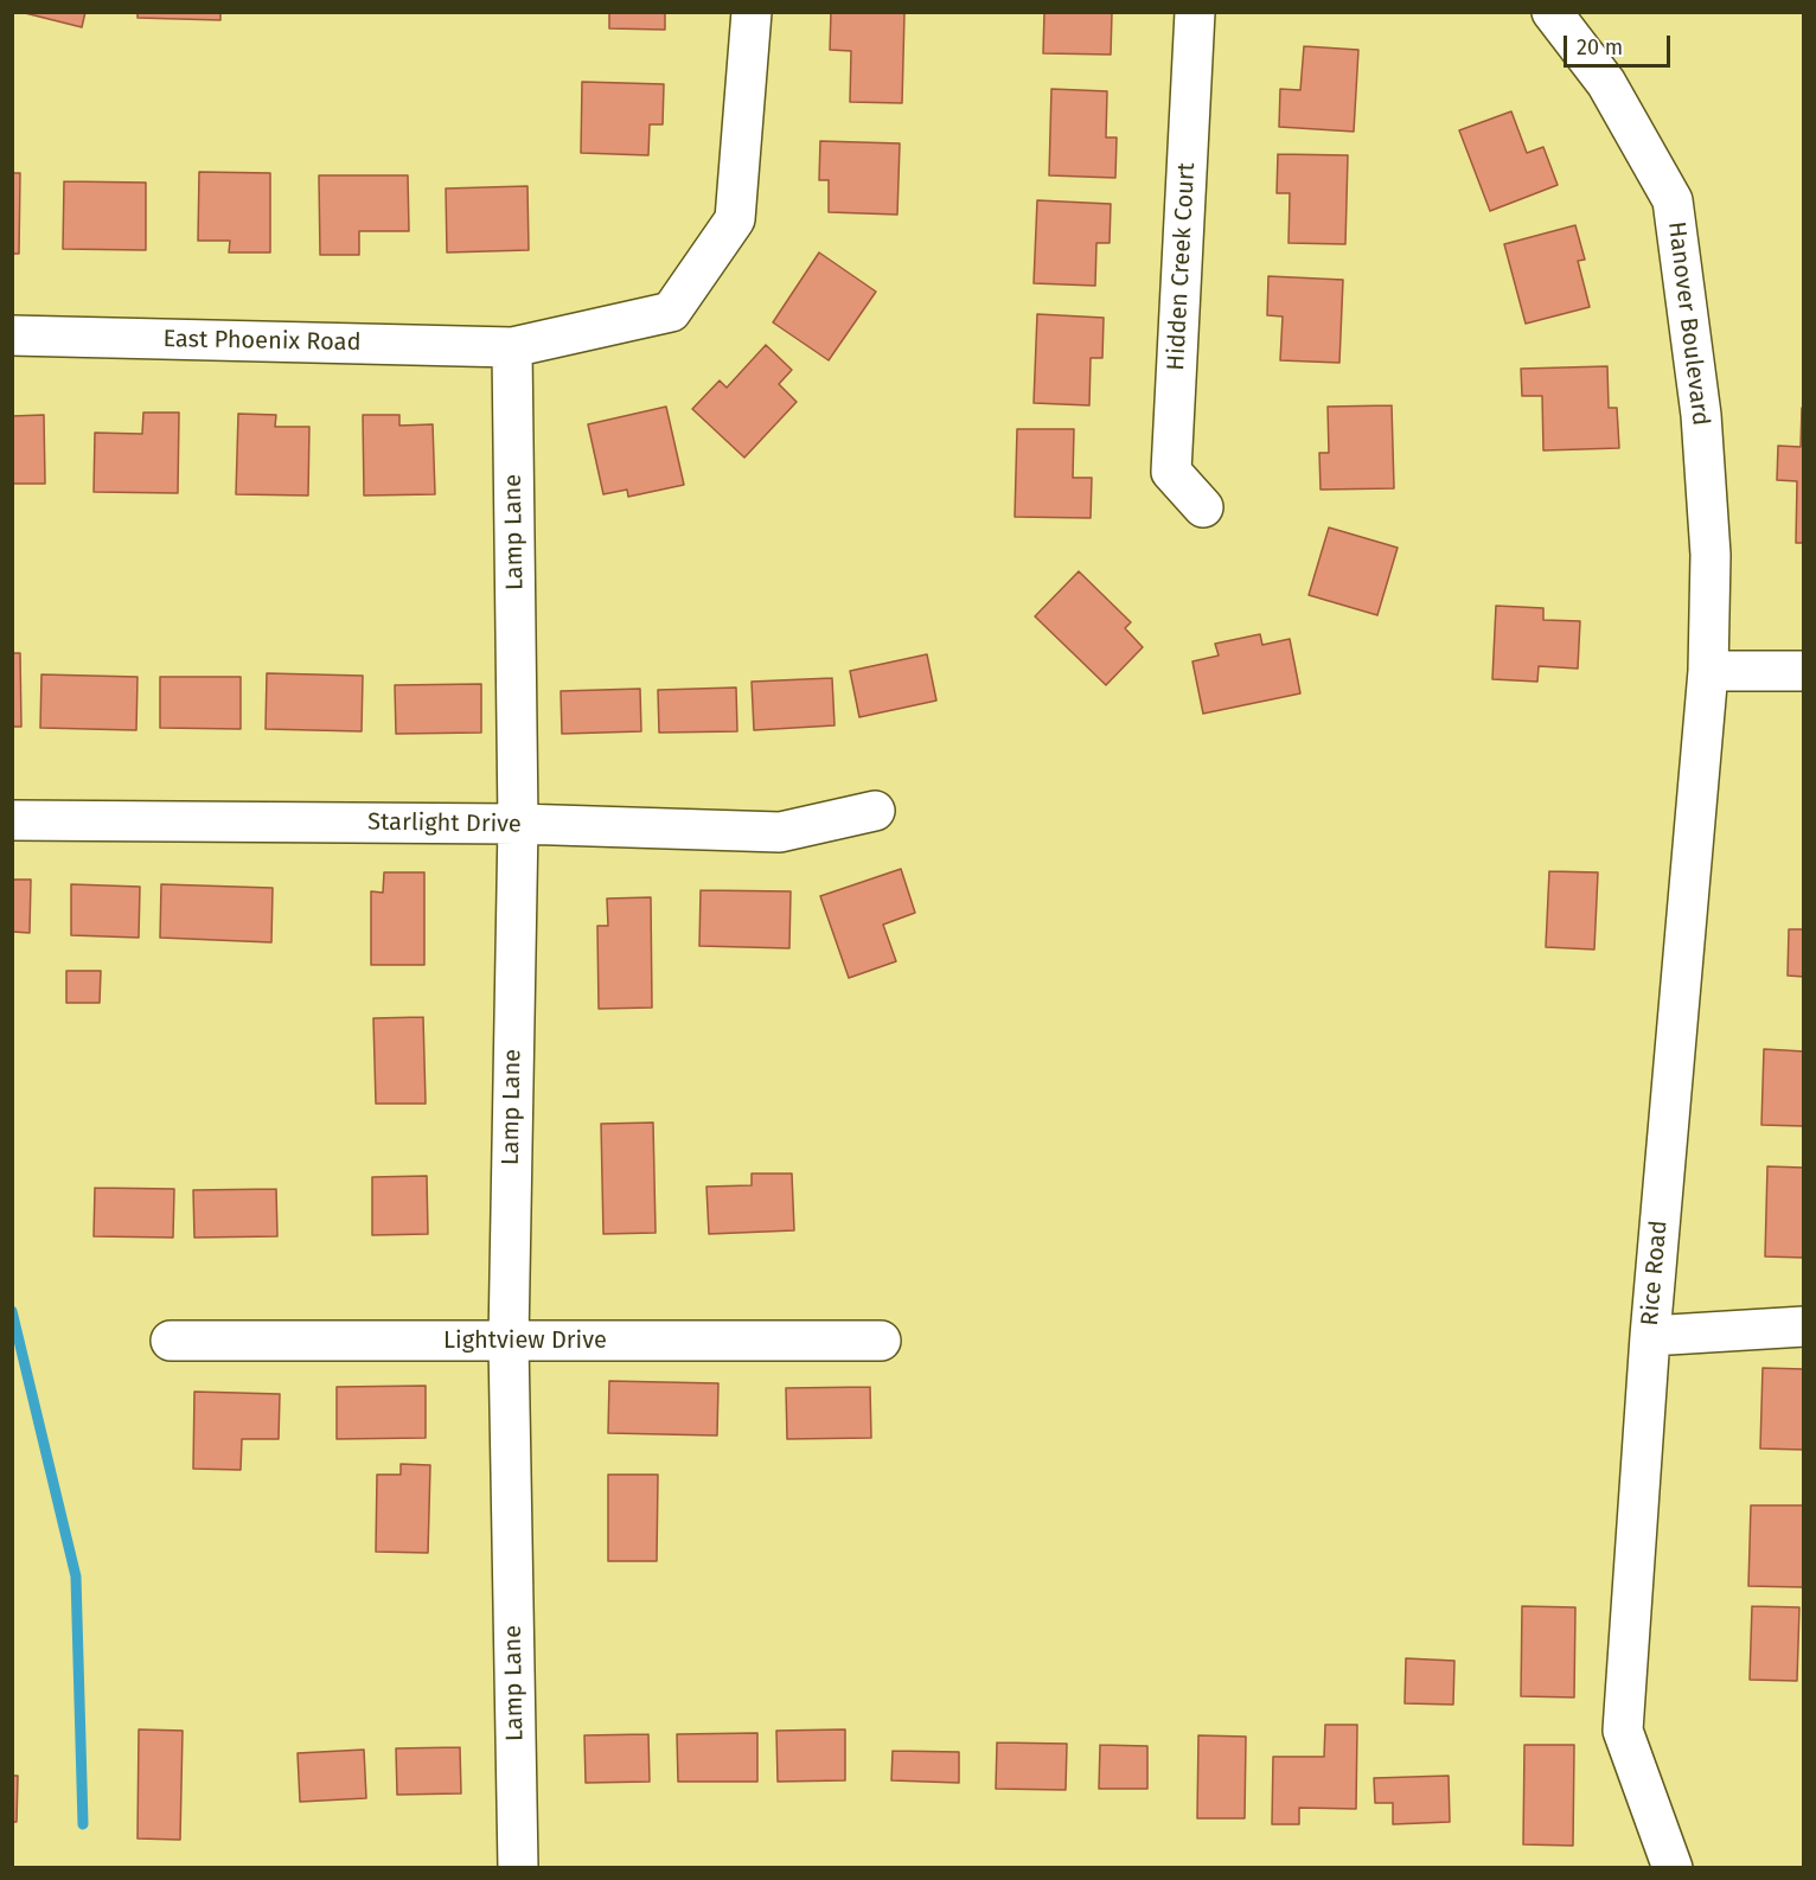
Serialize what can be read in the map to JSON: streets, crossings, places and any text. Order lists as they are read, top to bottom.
{
  "streets": {
    "street": [
      "Hidden Creek Court",
      "Hanover Boulevard",
      "East Phoenix Road",
      "Lamp Lane",
      "Starlight Drive",
      "Rice Road",
      "Lightview Drive"
    ]
  },
  "crossings": [
    ["Hanover Boulevard", "Rice Road"],
    ["East Phoenix Road", "Lamp Lane"],
    ["Lamp Lane", "Starlight Drive"],
    ["Lamp Lane", "Lightview Drive"]
  ],
  "scale_bar": "20 m"
}
